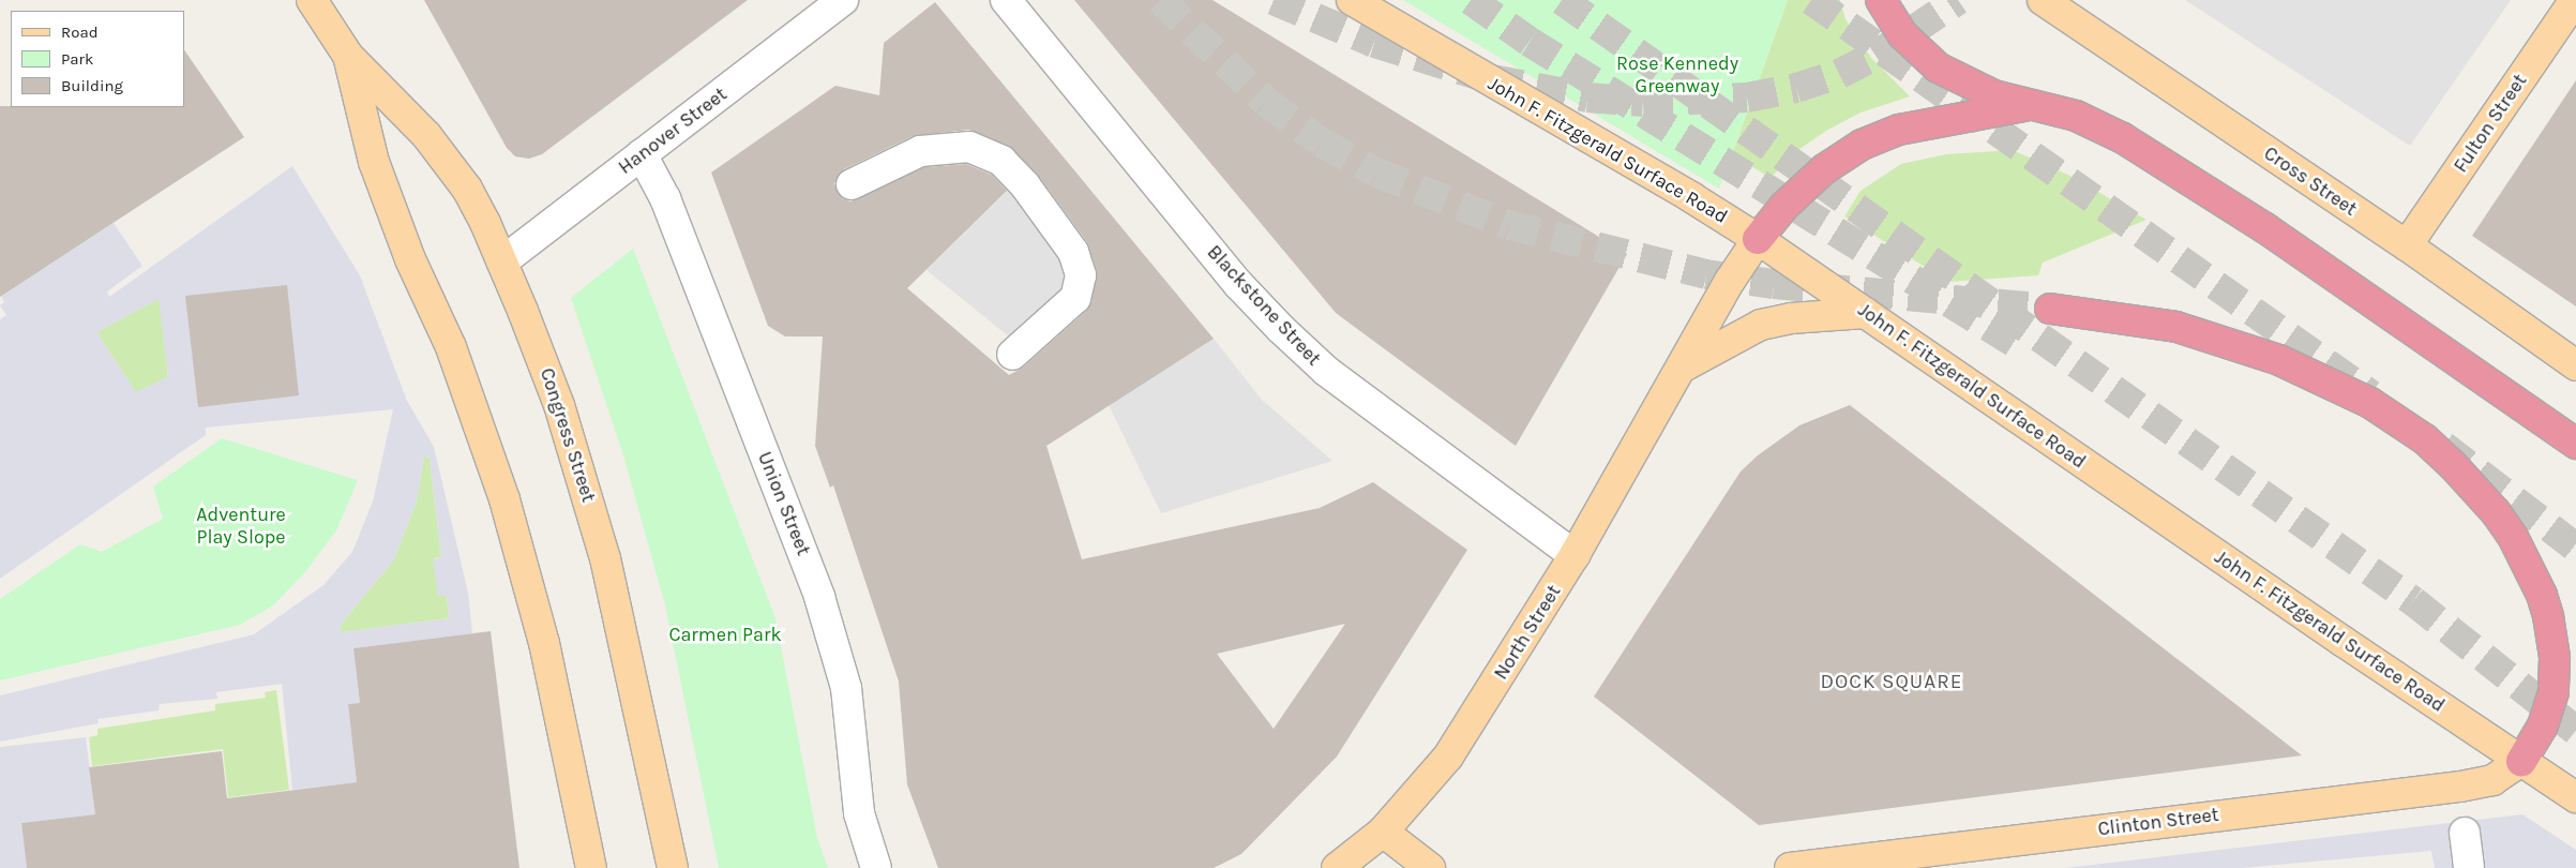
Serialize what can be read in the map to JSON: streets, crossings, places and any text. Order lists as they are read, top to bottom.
{
  "streets": {
    "main road": [
      "Fulton Street",
      "John F. Fitzgerald Surface Road",
      "Cross Street",
      "Congress Street",
      "North Street",
      "Clinton Street"
    ],
    "street": ["Hanover Street", "Blackstone Street", "Union Street"]
  },
  "crossings": [
    ["Fulton Street", "Cross Street"],
    ["Hanover Street", "Congress Street"],
    ["Hanover Street", "Union Street"],
    ["John F. Fitzgerald Surface Road", "North Street"],
    ["John F. Fitzgerald Surface Road", "Clinton Street"],
    ["Blackstone Street", "North Street"]
  ],
  "districts": ["DOCK SQUARE"],
  "parks": ["Rose Kennedy Greenway", "Adventure Play Slope", "Carmen Park"],
  "legend": ["Road", "Park", "Building"]
}
